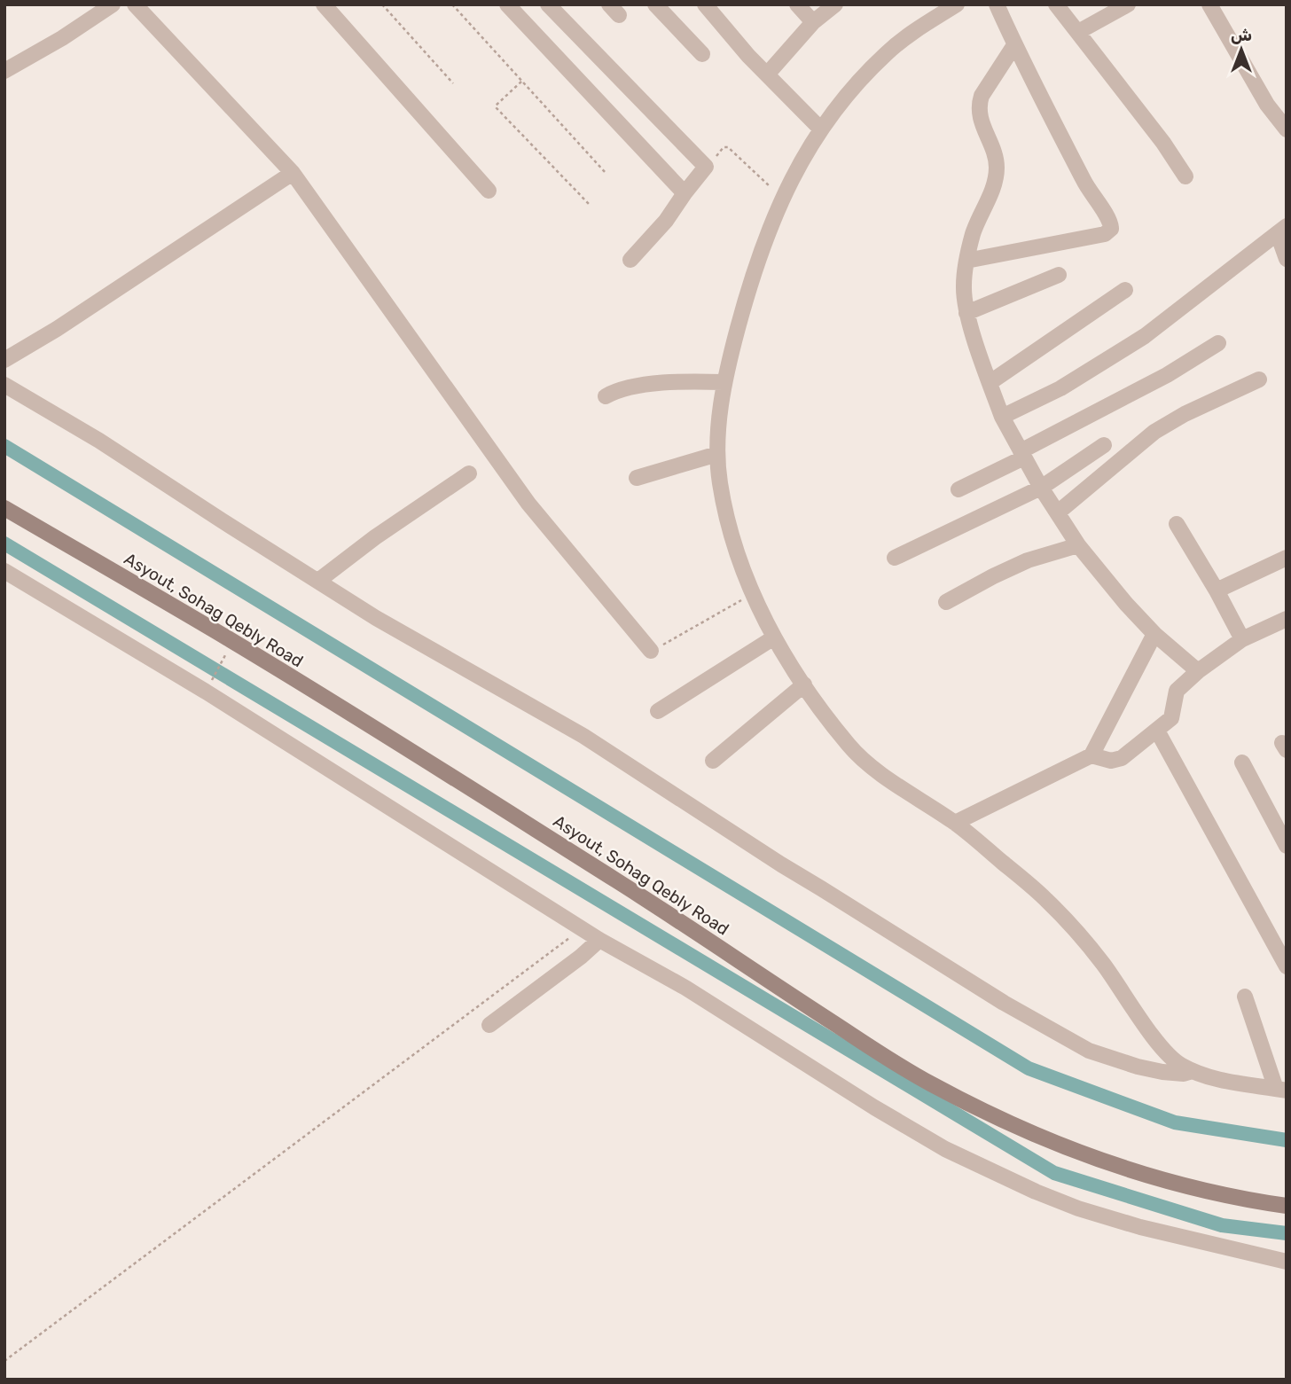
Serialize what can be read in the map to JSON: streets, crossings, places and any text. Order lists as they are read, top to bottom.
{
  "streets": {
    "main road": ["Asyout, Sohag Qebly Road"]
  },
  "north": "top"
}
